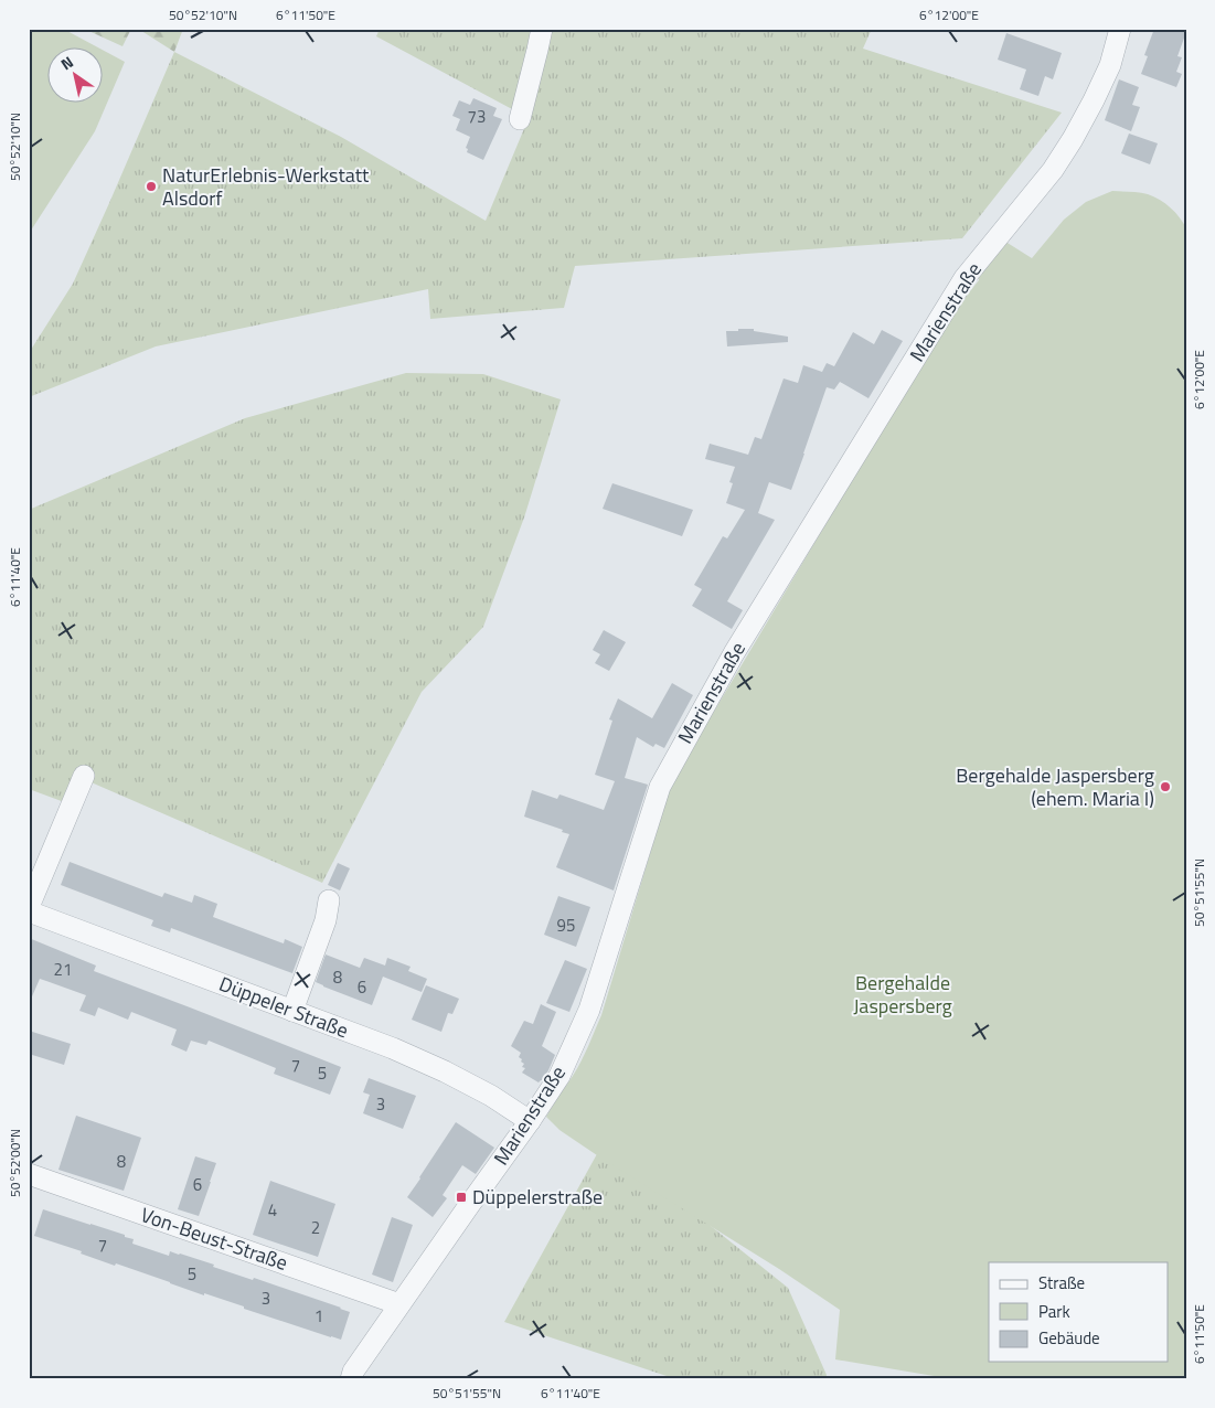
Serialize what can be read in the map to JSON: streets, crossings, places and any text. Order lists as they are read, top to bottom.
{
  "streets": {
    "street": ["Marienstraße", "Düppeler Straße", "Von-Beust-Straße"]
  },
  "crossings": [
    ["Marienstraße", "Düppeler Straße"],
    ["Marienstraße", "Von-Beust-Straße"]
  ],
  "parks": ["Bergehalde Jaspersberg"],
  "places": {
    "other": ["NaturErlebnis-Werkstatt Alsdorf", "Bergehalde Jaspersberg (ehem. Maria I)"],
    "transit": ["Düppelerstraße"]
  },
  "house_numbers": [
    "73",
    "95",
    "21",
    "8",
    "6",
    "7",
    "5",
    "3",
    "8",
    "6",
    "4",
    "2",
    "7",
    "5",
    "3",
    "1"
  ],
  "legend": ["Straße", "Park", "Gebäude"],
  "north": "top left",
  "coordinates": [
    "50°52'10\"N",
    "6°11'50\"E",
    "6°12'00\"E",
    "6°11'40\"E",
    "50°51'55\"N",
    "50°52'00\"N"
  ]
}
